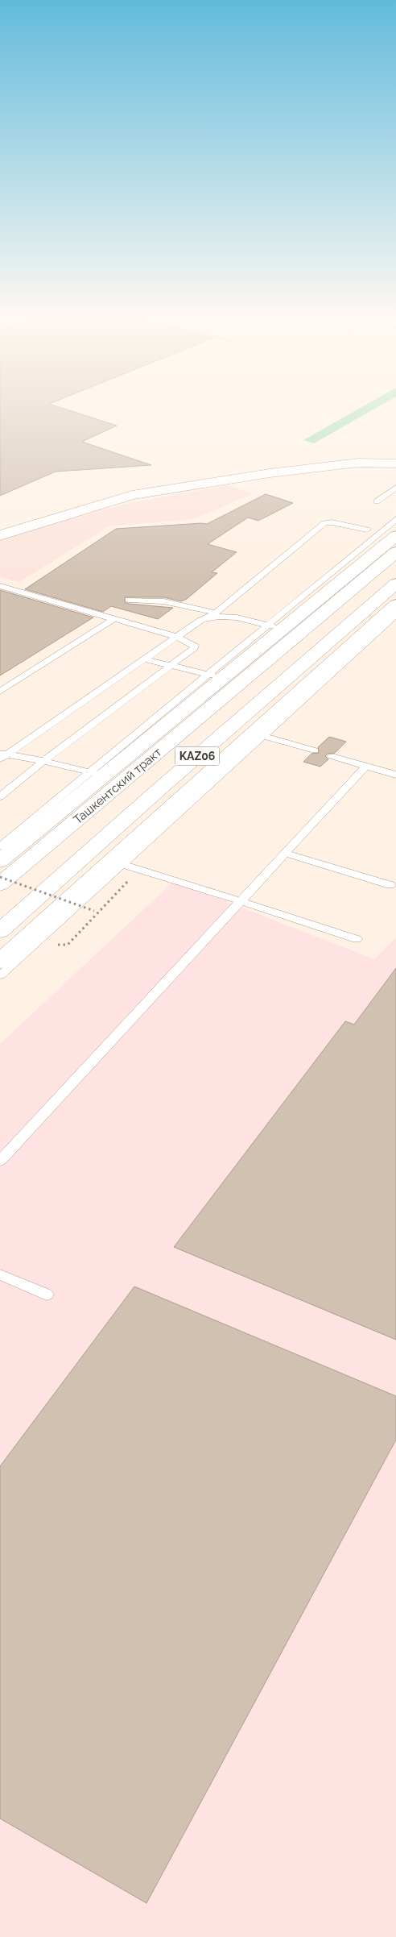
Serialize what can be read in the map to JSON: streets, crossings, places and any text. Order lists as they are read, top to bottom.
{
  "streets": {
    "main road": ["KАZ06", "Ташкентский тракт"]
  }
}
